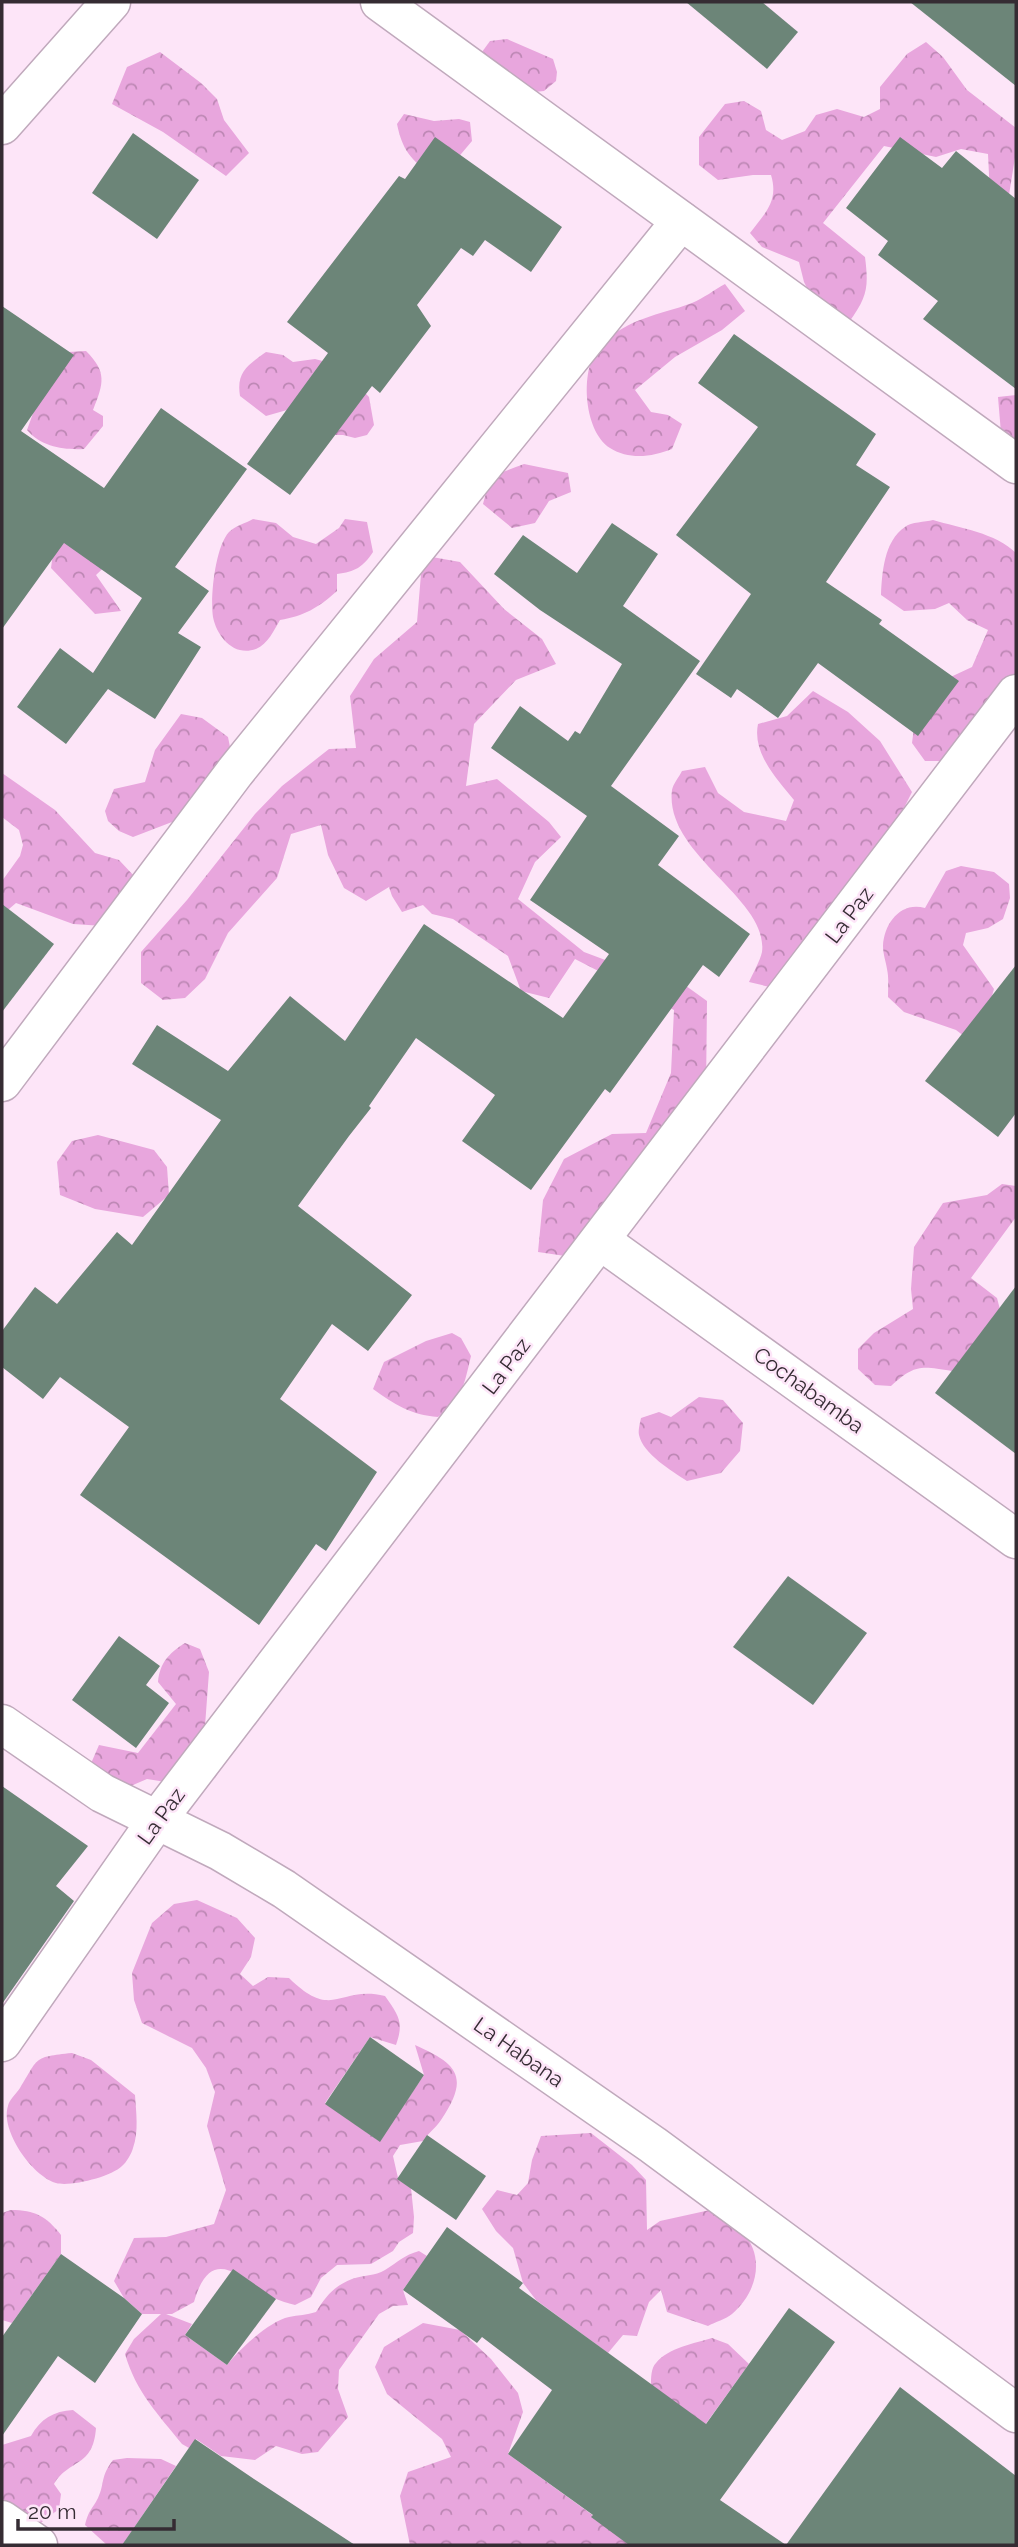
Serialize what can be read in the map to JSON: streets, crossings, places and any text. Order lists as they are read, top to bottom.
{
  "streets": {
    "street": ["La Paz", "Cochabamba", "La Habana"]
  },
  "crossings": [
    ["La Paz", "Cochabamba"],
    ["La Paz", "La Habana"]
  ],
  "scale_bar": "20 m"
}
